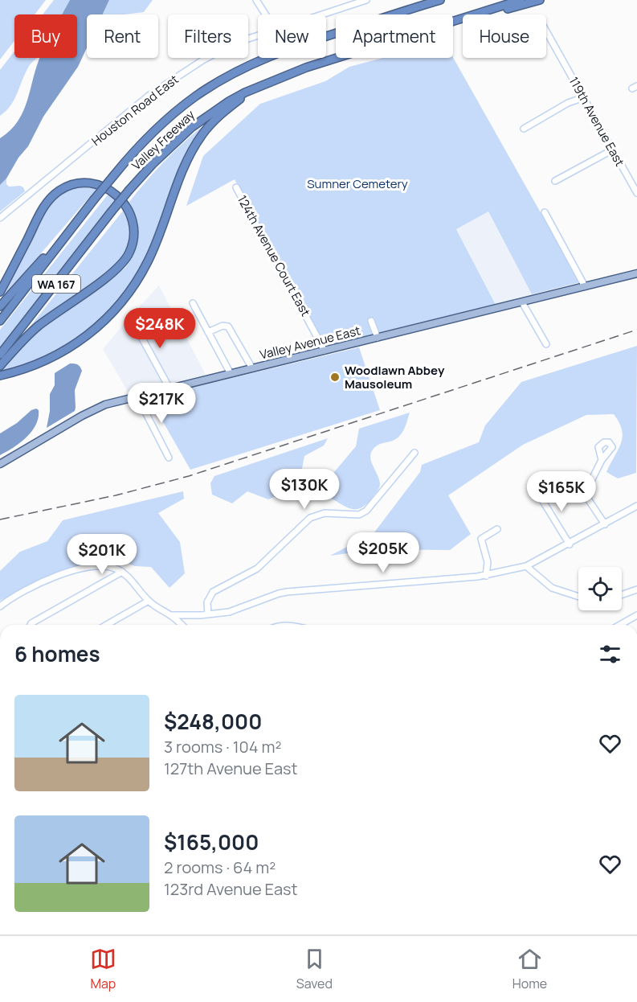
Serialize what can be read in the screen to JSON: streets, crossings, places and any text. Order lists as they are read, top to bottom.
{
  "streets": {
    "highway": ["Valley Freeway", "WA 167"],
    "main road": ["Valley Avenue East"],
    "street": ["Houston Road East", "119th Avenue East", "124th Avenue Court East"]
  },
  "crossings": [
    ["124th Avenue Court East", "Valley Avenue East"]
  ],
  "parks": ["Sumner Cemetery"],
  "places": ["Woodlawn Abbey Mausoleum"],
  "page": {
    "chip": [
      "Buy",
      "Rent",
      "Filters",
      "New",
      "Apartment",
      "House"
    ],
    "price": [
      "$248K",
      "$217K",
      "$130K",
      "$165K",
      "$205K",
      "$201K"
    ],
    "heading": "6 homes",
    "list": [
      {
        "name": "$248,000",
        "note": "3 rooms · 104 m² · 127th Avenue East"
      },
      {
        "name": "$165,000",
        "note": "2 rooms · 64 m² · 123rd Avenue East"
      }
    ],
    "tabs": ["Map", "Saved", "Home"]
  }
}
